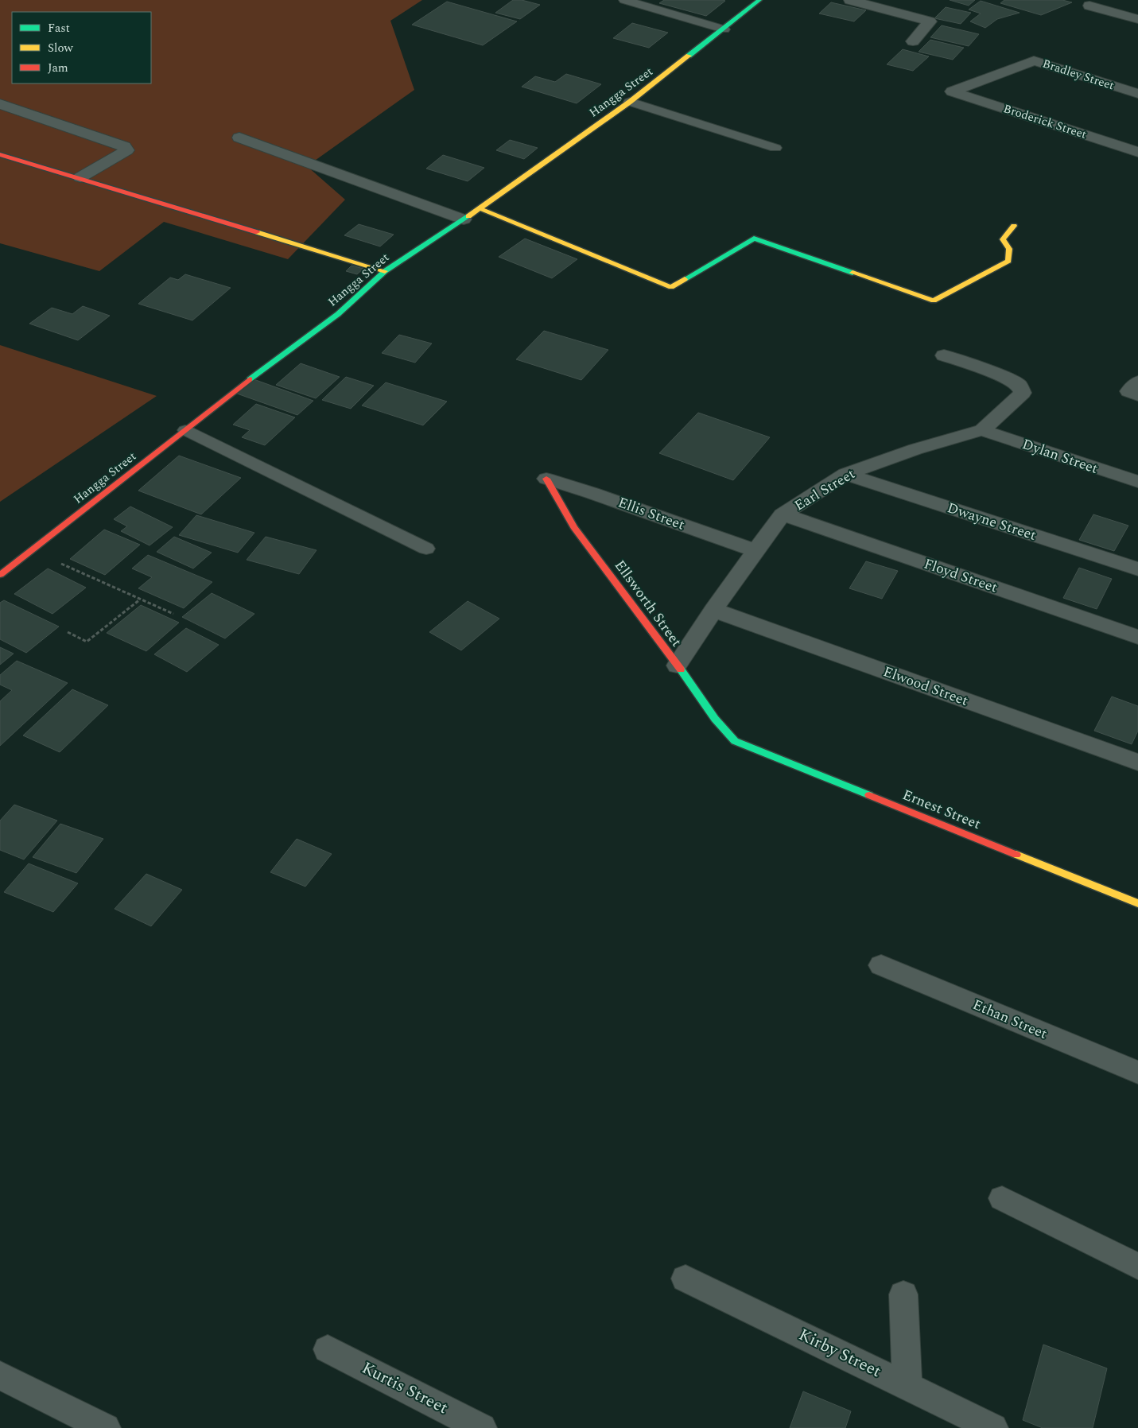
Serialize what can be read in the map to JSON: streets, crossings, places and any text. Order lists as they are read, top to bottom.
{
  "streets": {
    "street": [
      "Bradley Street",
      "Hangga Street",
      "Broderick Street",
      "Dylan Street",
      "Earl Street",
      "Ellis Street",
      "Dwayne Street",
      "Floyd Street",
      "Ellsworth Street",
      "Elwood Street",
      "Ernest Street",
      "Ethan Street",
      "Kirby Street",
      "Kurtis Street"
    ]
  },
  "crossings": [
    ["Bradley Street", "Broderick Street"],
    ["Dylan Street", "Earl Street"],
    ["Earl Street", "Ellis Street"],
    ["Earl Street", "Dwayne Street"],
    ["Earl Street", "Floyd Street"],
    ["Earl Street", "Ellsworth Street"],
    ["Earl Street", "Elwood Street"],
    ["Ellis Street", "Ellsworth Street"],
    ["Ellsworth Street", "Ernest Street"]
  ],
  "legend": ["Fast", "Slow", "Jam"]
}
